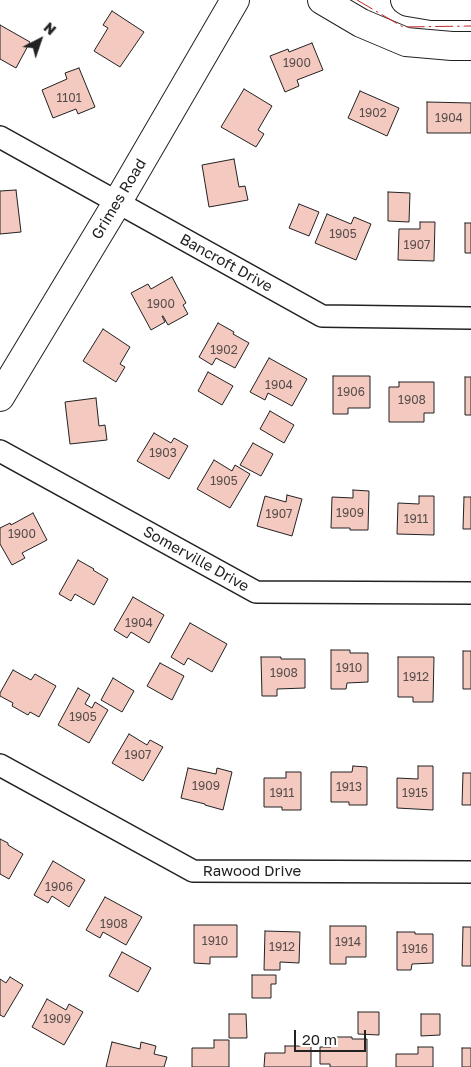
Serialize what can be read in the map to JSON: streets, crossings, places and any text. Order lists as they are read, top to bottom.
{
  "streets": {
    "street": [
      "Grimes Road",
      "Bancroft Drive",
      "Somerville Drive",
      "Rawood Drive"
    ]
  },
  "crossings": [
    ["Grimes Road", "Bancroft Drive"]
  ],
  "house_numbers": [
    "1900",
    "1101",
    "1902",
    "1904",
    "1905",
    "1907",
    "1900",
    "1902",
    "1904",
    "1906",
    "1908",
    "1903",
    "1905",
    "1909",
    "1907",
    "1911",
    "1900",
    "1904",
    "1910",
    "1908",
    "1912",
    "1905",
    "1907",
    "1909",
    "1913",
    "1911",
    "1915",
    "1906",
    "1908",
    "1910",
    "1914",
    "1912",
    "1916",
    "1909"
  ],
  "scale_bar": "20 m",
  "north": "top right"
}
